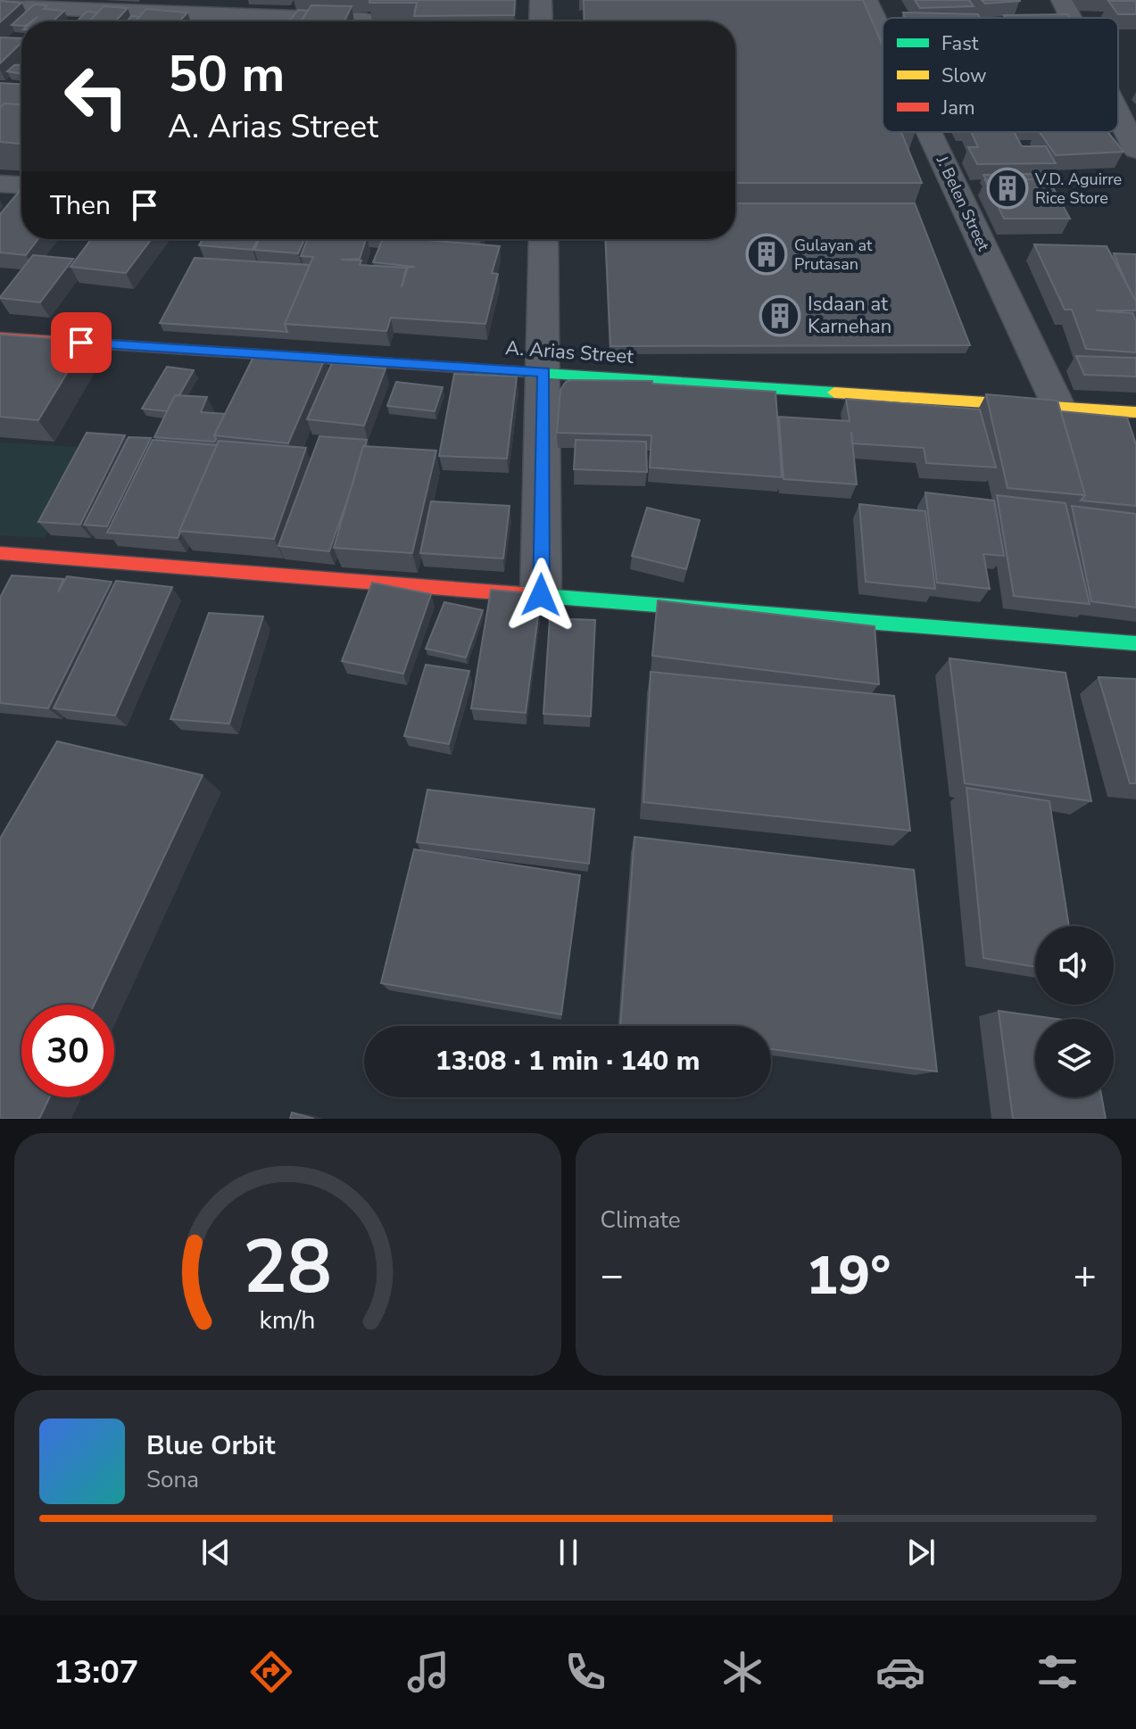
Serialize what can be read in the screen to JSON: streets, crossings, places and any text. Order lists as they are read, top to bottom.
{
  "streets": {
    "street": ["J. Belen Street", "A. Arias Street"]
  },
  "crossings": [
    ["J. Belen Street", "A. Arias Street"]
  ],
  "places": {
    "building": ["V.D. Aguirre Rice Store", "Gulayan at Prutasan", "Isdaan at Karnehan"]
  },
  "legend": ["Fast", "Slow", "Jam"],
  "page": {
    "turn": ["50 m", "A. Arias Street"],
    "then": "Then",
    "limit": "30",
    "trip": "13:08 · 1 min · 140 m",
    "tile": "Climate",
    "heat": ["−", "19°", "+"],
    "song": ["Blue Orbit", "Sona"],
    "tabs": "13:07",
    "gauge": ["28", "km/h"]
  }
}
